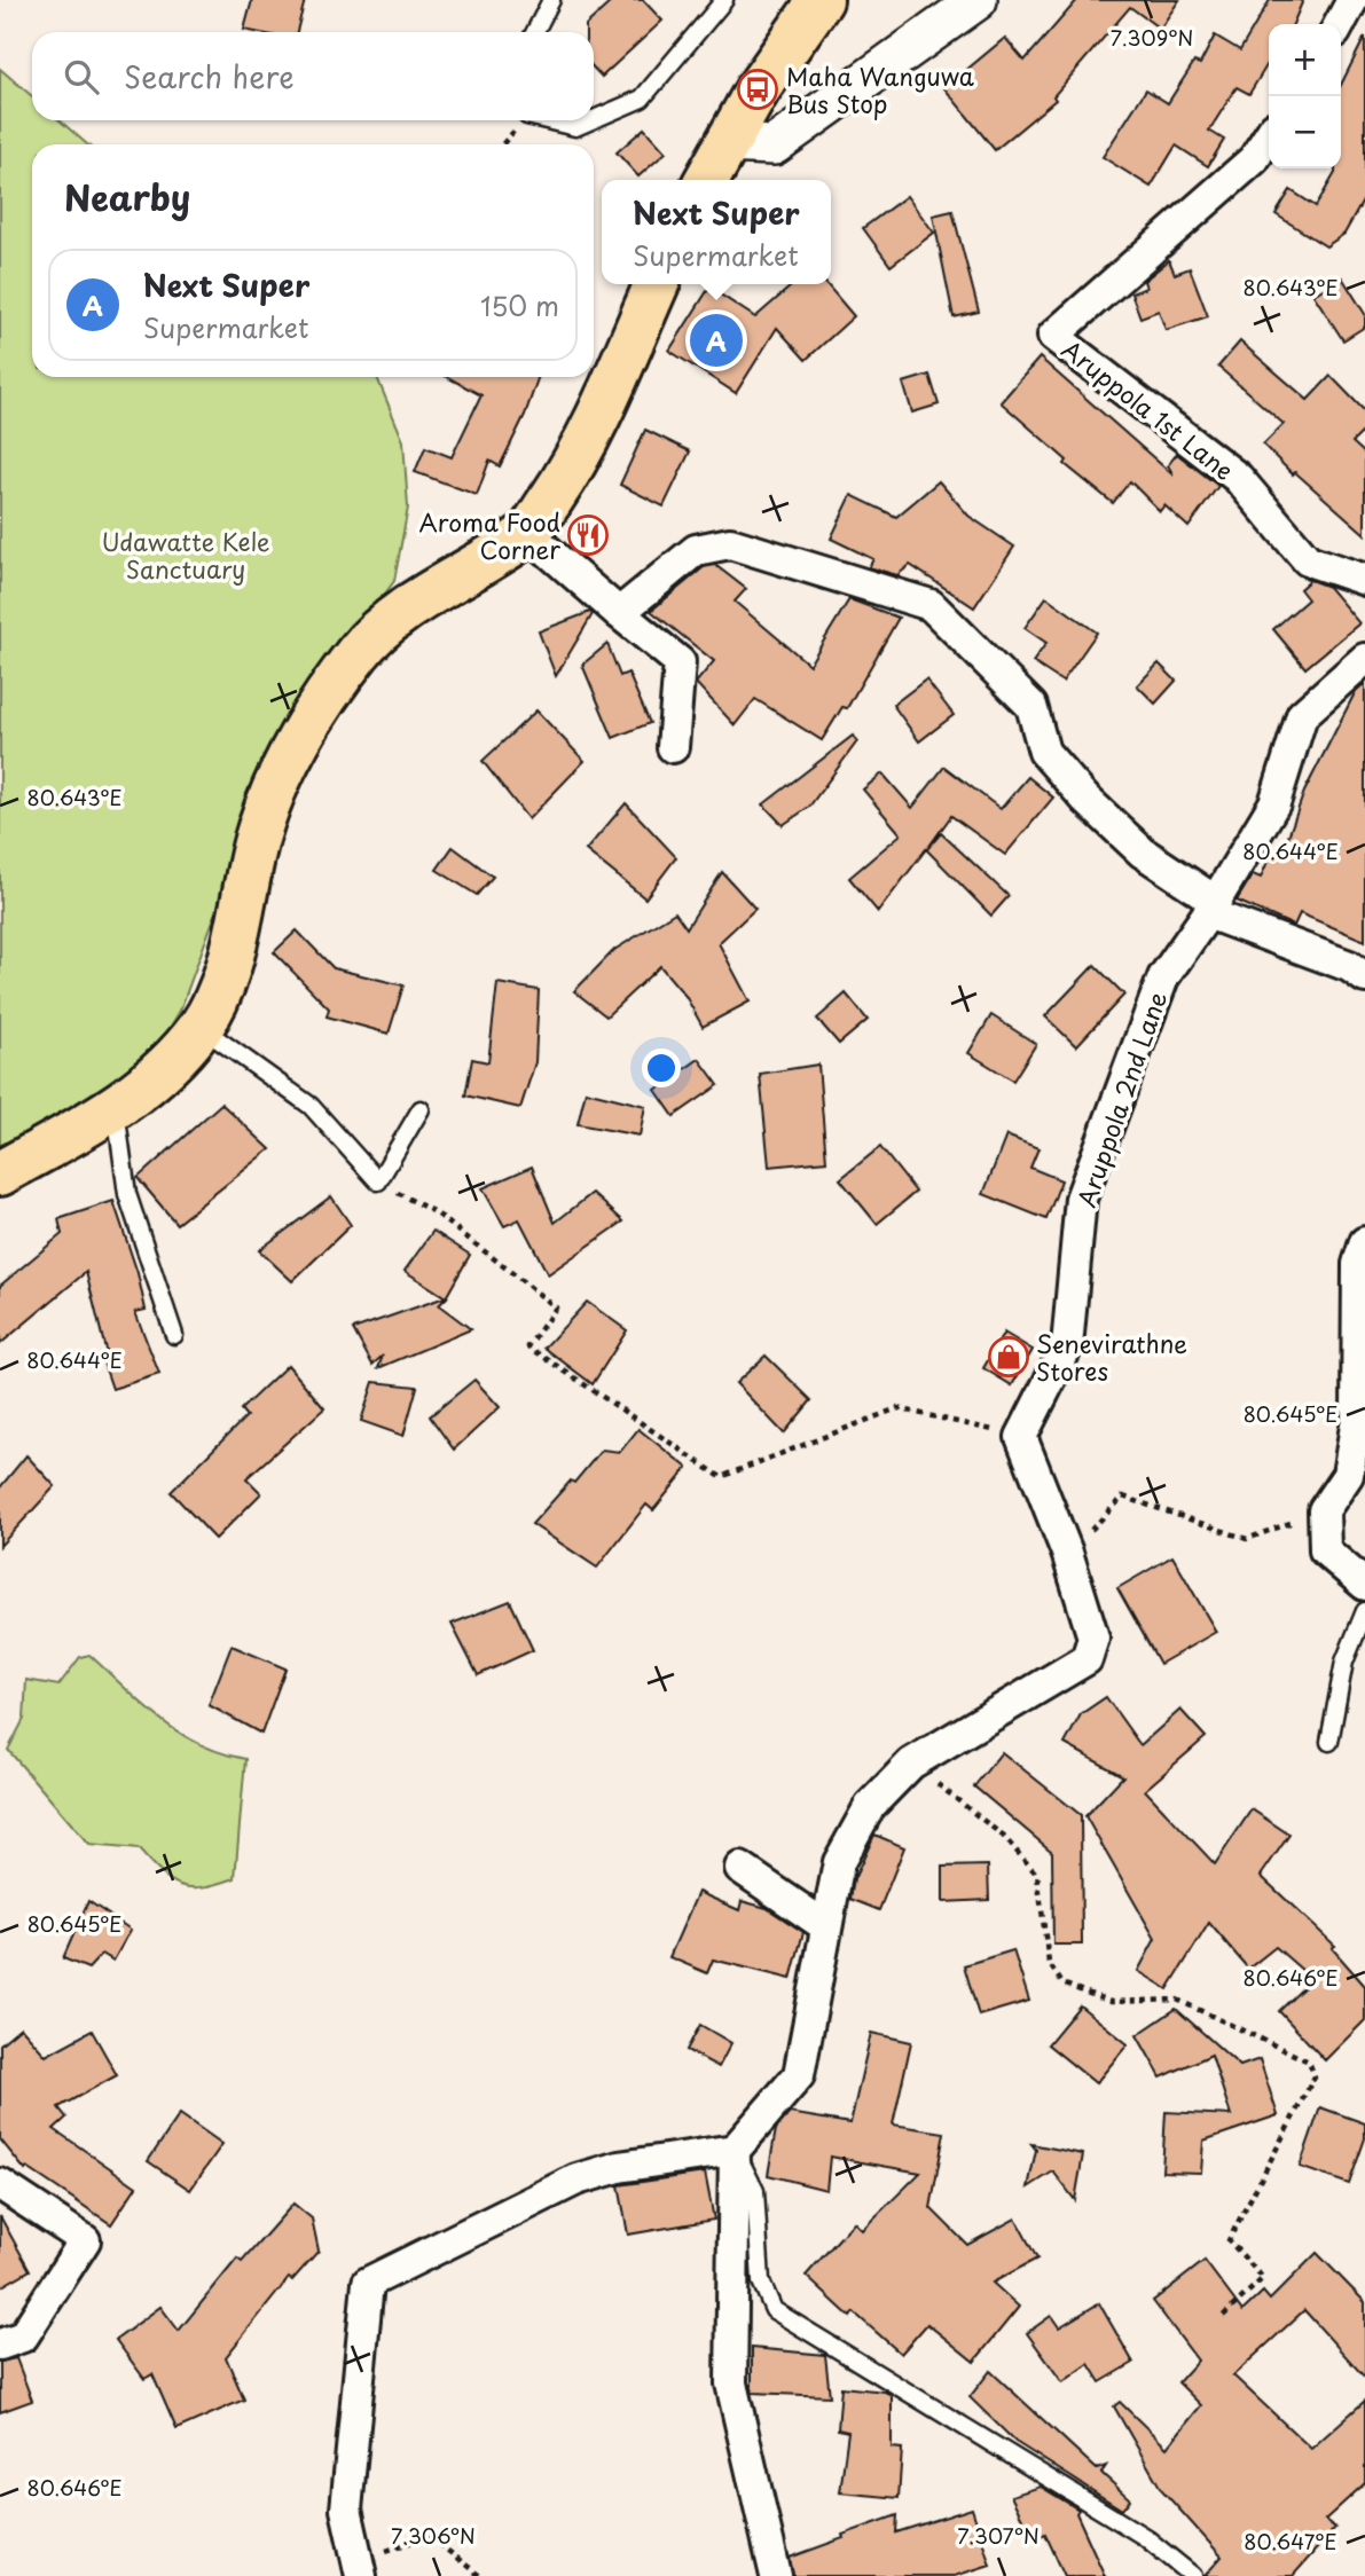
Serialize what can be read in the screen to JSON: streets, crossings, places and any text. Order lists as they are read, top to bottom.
{
  "streets": {
    "street": ["Aruppola 1st Lane", "Aruppola 2nd Lane"]
  },
  "parks": ["Udawatte Kele Sanctuary"],
  "places": {
    "bus stop": ["Maha Wanguwa Bus Stop"],
    "restaurant": ["Aroma Food Corner"],
    "shop": ["Senevirathne Stores"]
  },
  "page": {
    "map_buttons": ["+", "−"],
    "search": "Search here",
    "heading": "Nearby",
    "popup": ["Next Super", "Supermarket"],
    "list": [
      {
        "mark": "A",
        "name": "Next Super",
        "note": "Supermarket",
        "value": "150 m"
      }
    ],
    "pins": "A"
  },
  "coordinates": [
    "7.309°N",
    "80.643°E",
    "80.644°E",
    "80.645°E",
    "80.646°E",
    "7.306°N",
    "7.307°N",
    "80.647°E"
  ]
}
